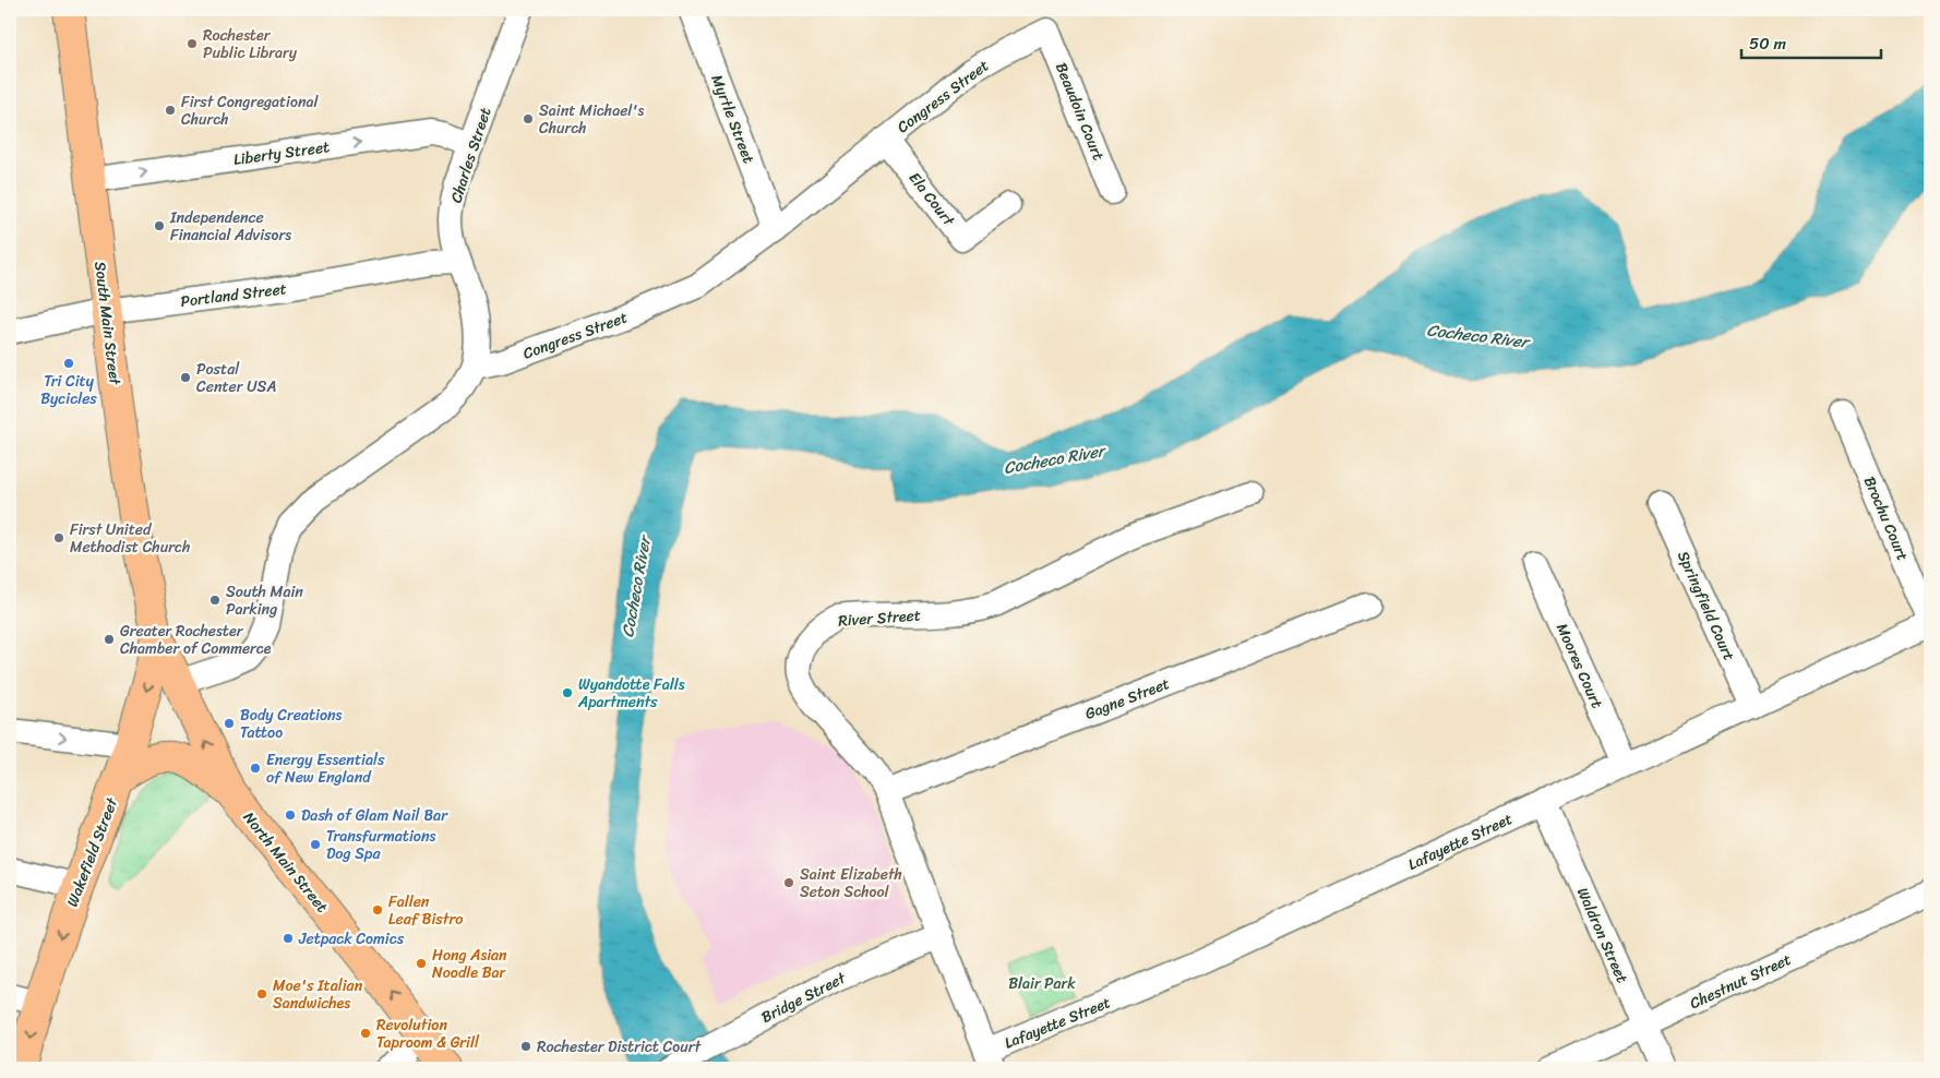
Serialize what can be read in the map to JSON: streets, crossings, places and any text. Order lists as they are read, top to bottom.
{
  "streets": {
    "main road": ["South Main Street", "Wakefield Street", "North Main Street"],
    "street": [
      "Congress Street",
      "Beaudoin Court",
      "Myrtle Street",
      "Liberty Street",
      "Charles Street",
      "Ela Court",
      "Portland Street",
      "Brochu Court",
      "Springfield Court",
      "River Street",
      "Moores Court",
      "Gagne Street",
      "Lafayette Street",
      "Waldron Street",
      "Chestnut Street",
      "Bridge Street"
    ]
  },
  "crossings": [
    ["Congress Street", "Beaudoin Court"],
    ["Congress Street", "Myrtle Street"],
    ["Congress Street", "Charles Street"],
    ["Congress Street", "Ela Court"],
    ["Liberty Street", "Charles Street"],
    ["Liberty Street", "South Main Street"],
    ["Charles Street", "Portland Street"],
    ["Portland Street", "South Main Street"],
    ["South Main Street", "Wakefield Street"],
    ["South Main Street", "North Main Street"],
    ["Brochu Court", "Lafayette Street"],
    ["Springfield Court", "Lafayette Street"],
    ["River Street", "Gagne Street"],
    ["River Street", "Lafayette Street"],
    ["River Street", "Bridge Street"],
    ["Moores Court", "Lafayette Street"],
    ["Lafayette Street", "Waldron Street"],
    ["Wakefield Street", "North Main Street"],
    ["Waldron Street", "Chestnut Street"]
  ],
  "one_way": ["Liberty Street", "Wakefield Street", "North Main Street"],
  "water": ["Cocheco River"],
  "parks": ["Blair Park"],
  "places": [
    "Rochester Public Library",
    "First Congregational Church",
    "Saint Michael's Church",
    "Independence Financial Advisors",
    "Tri City Bycicles",
    "Postal Center USA",
    "First United Methodist Church",
    "South Main Parking",
    "Greater Rochester Chamber of Commerce",
    "Wyandotte Falls Apartments",
    "Body Creations Tattoo",
    "Energy Essentials of New England",
    "Dash of Glam Nail Bar",
    "Transfurmations Dog Spa",
    "Saint Elizabeth Seton School",
    "Fallen Leaf Bistro",
    "Jetpack Comics",
    "Hong Asian Noodle Bar",
    "Moe's Italian Sandwiches",
    "Revolution Taproom & Grill",
    "Rochester District Court"
  ],
  "scale_bar": "50 m"
}
